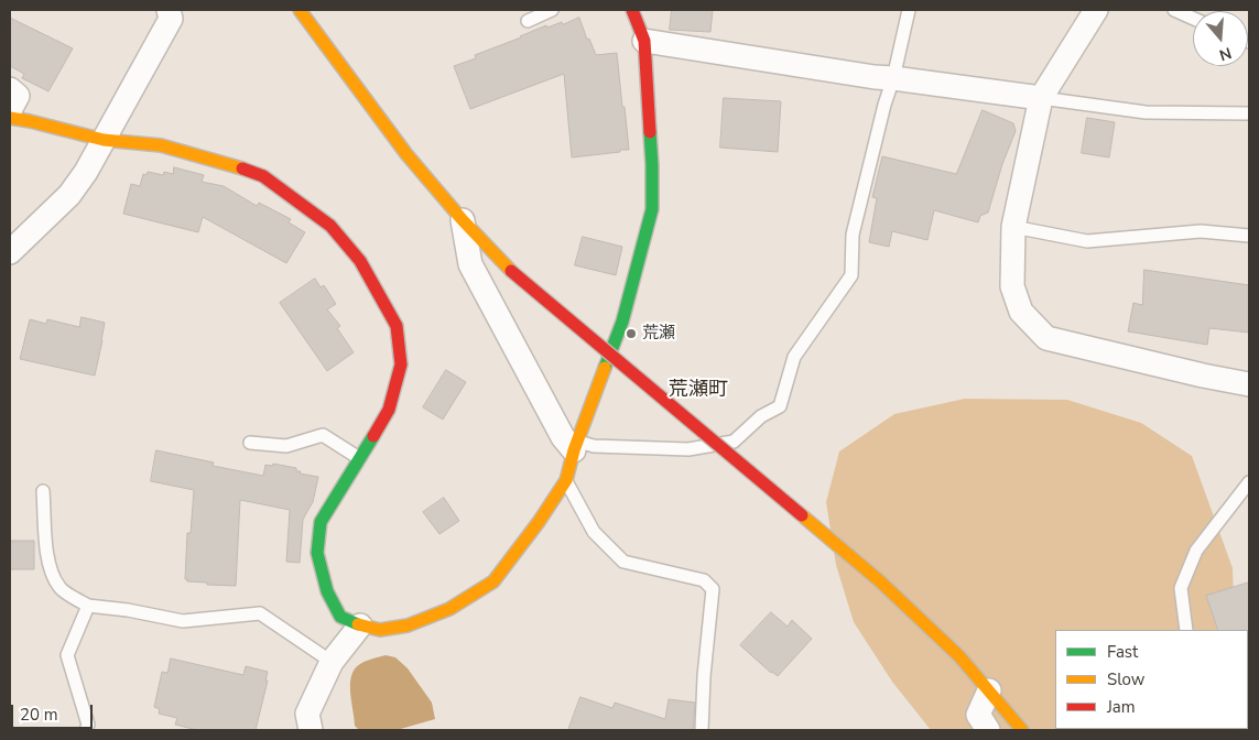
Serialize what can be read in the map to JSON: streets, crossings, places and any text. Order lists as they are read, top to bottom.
{
  "districts": ["荒瀬町"],
  "places": ["荒瀬"],
  "legend": ["Fast", "Slow", "Jam"],
  "scale_bar": "20 m",
  "north": "bottom"
}
